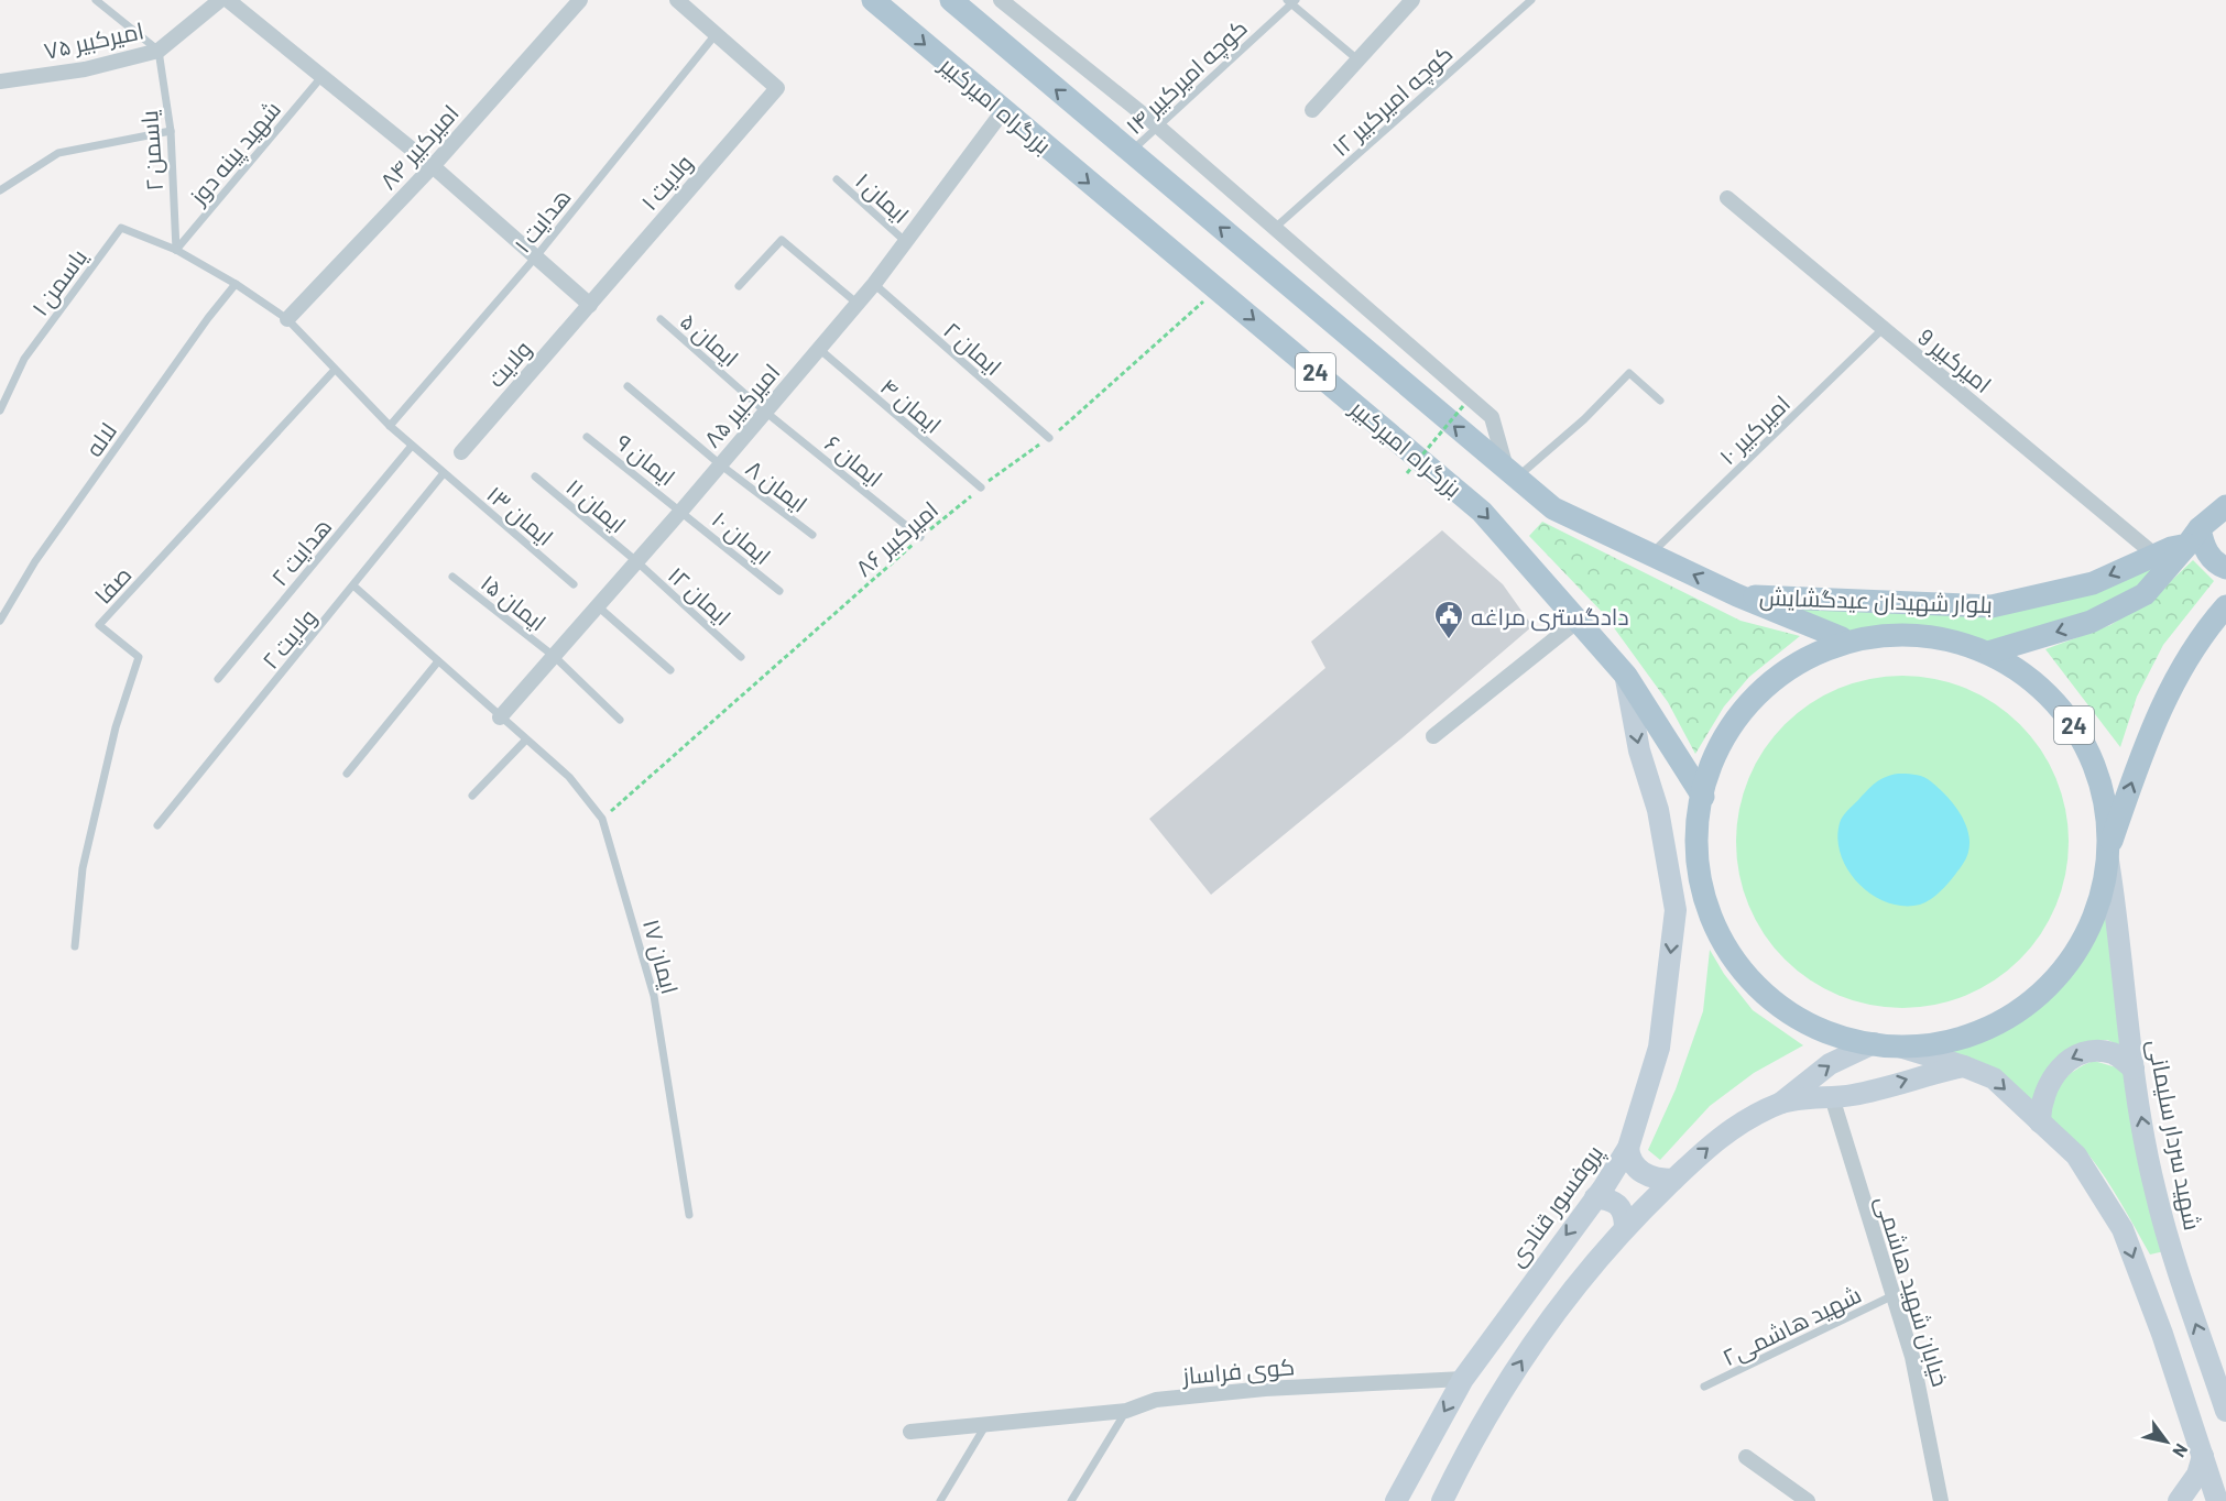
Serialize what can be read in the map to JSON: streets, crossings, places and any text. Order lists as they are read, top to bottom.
{
  "streets": {
    "main road": [
      "بزرگراه امیرکبیر",
      "24",
      "بلوار شهیدان عیدگشایش",
      "شهید سردار سلیمانی",
      "پروفسور قنادی"
    ],
    "street": [
      "امیرکبیر ۷۵",
      "امیرکبیر ۸۴",
      "ولایت ۱",
      "امیرکبیر 9",
      "ولایت",
      "امیرکبیر ۸۵",
      "خیابان شهید هاشمی",
      "کوی فراساز"
    ],
    "lane": [
      "کوچه امیرکبیر ۱۴",
      "کوچه امیرکبیر ۱۲",
      "یاسمن ۲",
      "شهید پینه دوز",
      "ایمان ۱",
      "هدایت ۱",
      "یاسمن ۱",
      "ایمان ۵",
      "ایمان ۲",
      "ایمان ۴",
      "امیرکبیر ۱۰",
      "لاله",
      "ایمان ۹",
      "ایمان ۶",
      "ایمان ۸",
      "ایمان ۱۱",
      "ایمان ۱۳",
      "ایمان ۱۰",
      "هدایت ۲",
      "صفا",
      "ایمان ۱۲",
      "ایمان ۱۵",
      "ولایت ۲",
      "ایمان ۱۷",
      "شهید هاشمی۲"
    ],
    "path": ["امیرکبیر ۸۶"]
  },
  "crossings": [
    ["امیرکبیر ۷۵", "یاسمن ۲"],
    ["کوچه امیرکبیر ۱۴", "بزرگراه امیرکبیر"],
    ["بزرگراه امیرکبیر", "24"],
    ["بزرگراه امیرکبیر", "امیرکبیر ۸۵"],
    ["بزرگراه امیرکبیر", "امیرکبیر ۱۰"],
    ["بزرگراه امیرکبیر", "امیرکبیر ۸۶"],
    ["بزرگراه امیرکبیر", "بلوار شهیدان عیدگشایش"],
    ["بزرگراه امیرکبیر", "پروفسور قنادی"],
    ["امیرکبیر ۸۴", "ایمان ۱۳"],
    ["یاسمن ۲", "شهید پینه دوز"],
    ["یاسمن ۲", "یاسمن ۱"],
    ["یاسمن ۲", "ایمان ۱۳"],
    ["شهید پینه دوز", "یاسمن ۱"],
    ["شهید پینه دوز", "ایمان ۱۳"],
    ["ولایت ۱", "هدایت ۱"],
    ["ولایت ۱", "ولایت"],
    ["ایمان ۱", "امیرکبیر ۸۵"],
    ["هدایت ۱", "ایمان ۱۳"],
    ["یاسمن ۱", "ایمان ۱۳"],
    ["ایمان ۵", "امیرکبیر ۸۵"],
    ["ایمان ۵", "ایمان ۶"],
    ["ایمان ۲", "امیرکبیر ۸۵"],
    ["ایمان ۲", "امیرکبیر ۸۶"],
    ["امیرکبیر 9", "امیرکبیر ۱۰"],
    ["امیرکبیر 9", "بلوار شهیدان عیدگشایش"],
    ["24", "شهید سردار سلیمانی"],
    ["امیرکبیر ۸۵", "ایمان ۴"],
    ["امیرکبیر ۸۵", "ایمان ۹"],
    ["امیرکبیر ۸۵", "ایمان ۶"],
    ["امیرکبیر ۸۵", "ایمان ۸"],
    ["امیرکبیر ۸۵", "ایمان ۱۱"],
    ["امیرکبیر ۸۵", "ایمان ۱۰"],
    ["امیرکبیر ۸۵", "ایمان ۱۲"],
    ["امیرکبیر ۸۵", "ایمان ۱۵"],
    ["امیرکبیر ۸۵", "ایمان ۱۷"],
    ["ایمان ۴", "امیرکبیر ۸۶"],
    ["لاله", "ایمان ۱۳"],
    ["ایمان ۹", "ایمان ۱۰"],
    ["ایمان ۶", "امیرکبیر ۸۶"],
    ["ایمان ۱۱", "ایمان ۱۲"],
    ["ایمان ۱۳", "هدایت ۲"],
    ["ایمان ۱۳", "صفا"],
    ["ایمان ۱۳", "ولایت ۲"],
    ["امیرکبیر ۸۶", "ایمان ۱۷"],
    ["ولایت ۲", "ایمان ۱۷"],
    ["پروفسور قنادی", "کوی فراساز"],
    ["خیابان شهید هاشمی", "شهید هاشمی۲"]
  ],
  "places": {
    "public building": ["دادگستری مراغه"]
  },
  "north": "bottom right"
}
